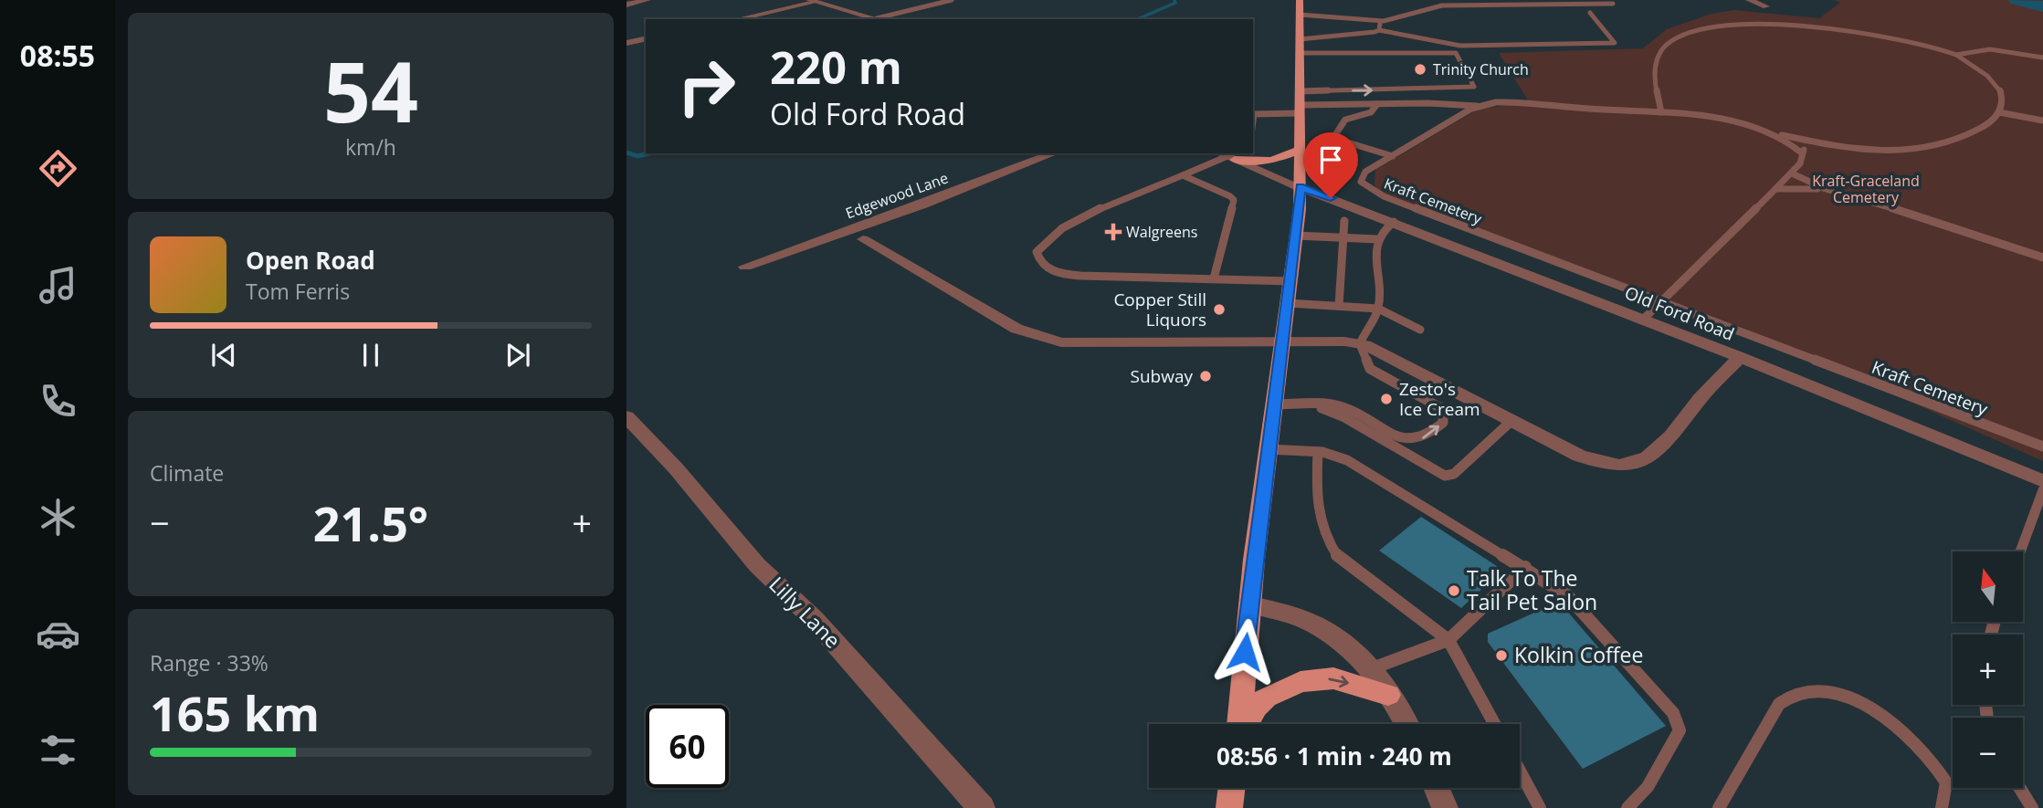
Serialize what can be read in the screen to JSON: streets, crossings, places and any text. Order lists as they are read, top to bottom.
{
  "streets": {
    "street": ["Edgewood Lane", "Old Ford Road", "Lilly Lane"],
    "lane": ["Kraft Cemetery"]
  },
  "parks": ["Kraft-Graceland Cemetery"],
  "places": {
    "other": [
      "Trinity Church",
      "Copper Still Liquors",
      "Subway",
      "Zesto's Ice Cream",
      "Talk To The Tail Pet Salon",
      "Kolkin Coffee"
    ],
    "health": ["Walgreens"]
  },
  "north": "top",
  "page": {
    "tabs": "08:55",
    "tile": [
      ["54", "km/h"],
      "Climate",
      ["Range · 33%", "165 km"]
    ],
    "turn": ["220 m", "Old Ford Road"],
    "song": ["Open Road", "Tom Ferris"],
    "heat": ["−", "21.5°", "+"],
    "map_buttons": ["+", "−"],
    "limit": "60",
    "trip": "08:56 · 1 min · 240 m"
  }
}
